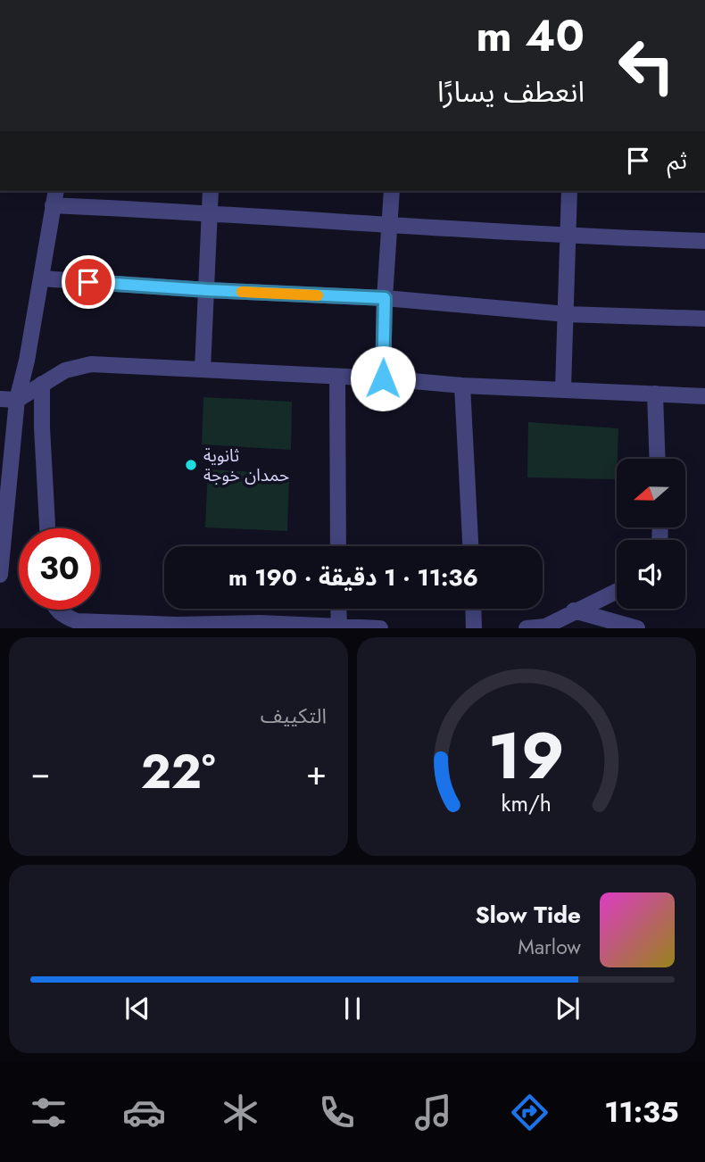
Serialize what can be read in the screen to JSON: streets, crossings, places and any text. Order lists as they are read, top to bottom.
{
  "places": ["ثانوية حمدان خوجة"],
  "north": "left",
  "page": {
    "turn": ["40 m", "انعطف يسارًا"],
    "then": "ثم",
    "limit": "30",
    "trip": "11:36 · 1 دقيقة · 190 m",
    "tile": "التكييف",
    "heat": ["−", "22°", "+"],
    "song": ["Slow Tide", "Marlow"],
    "tabs": "11:35",
    "gauge": ["19", "km/h"]
  }
}
